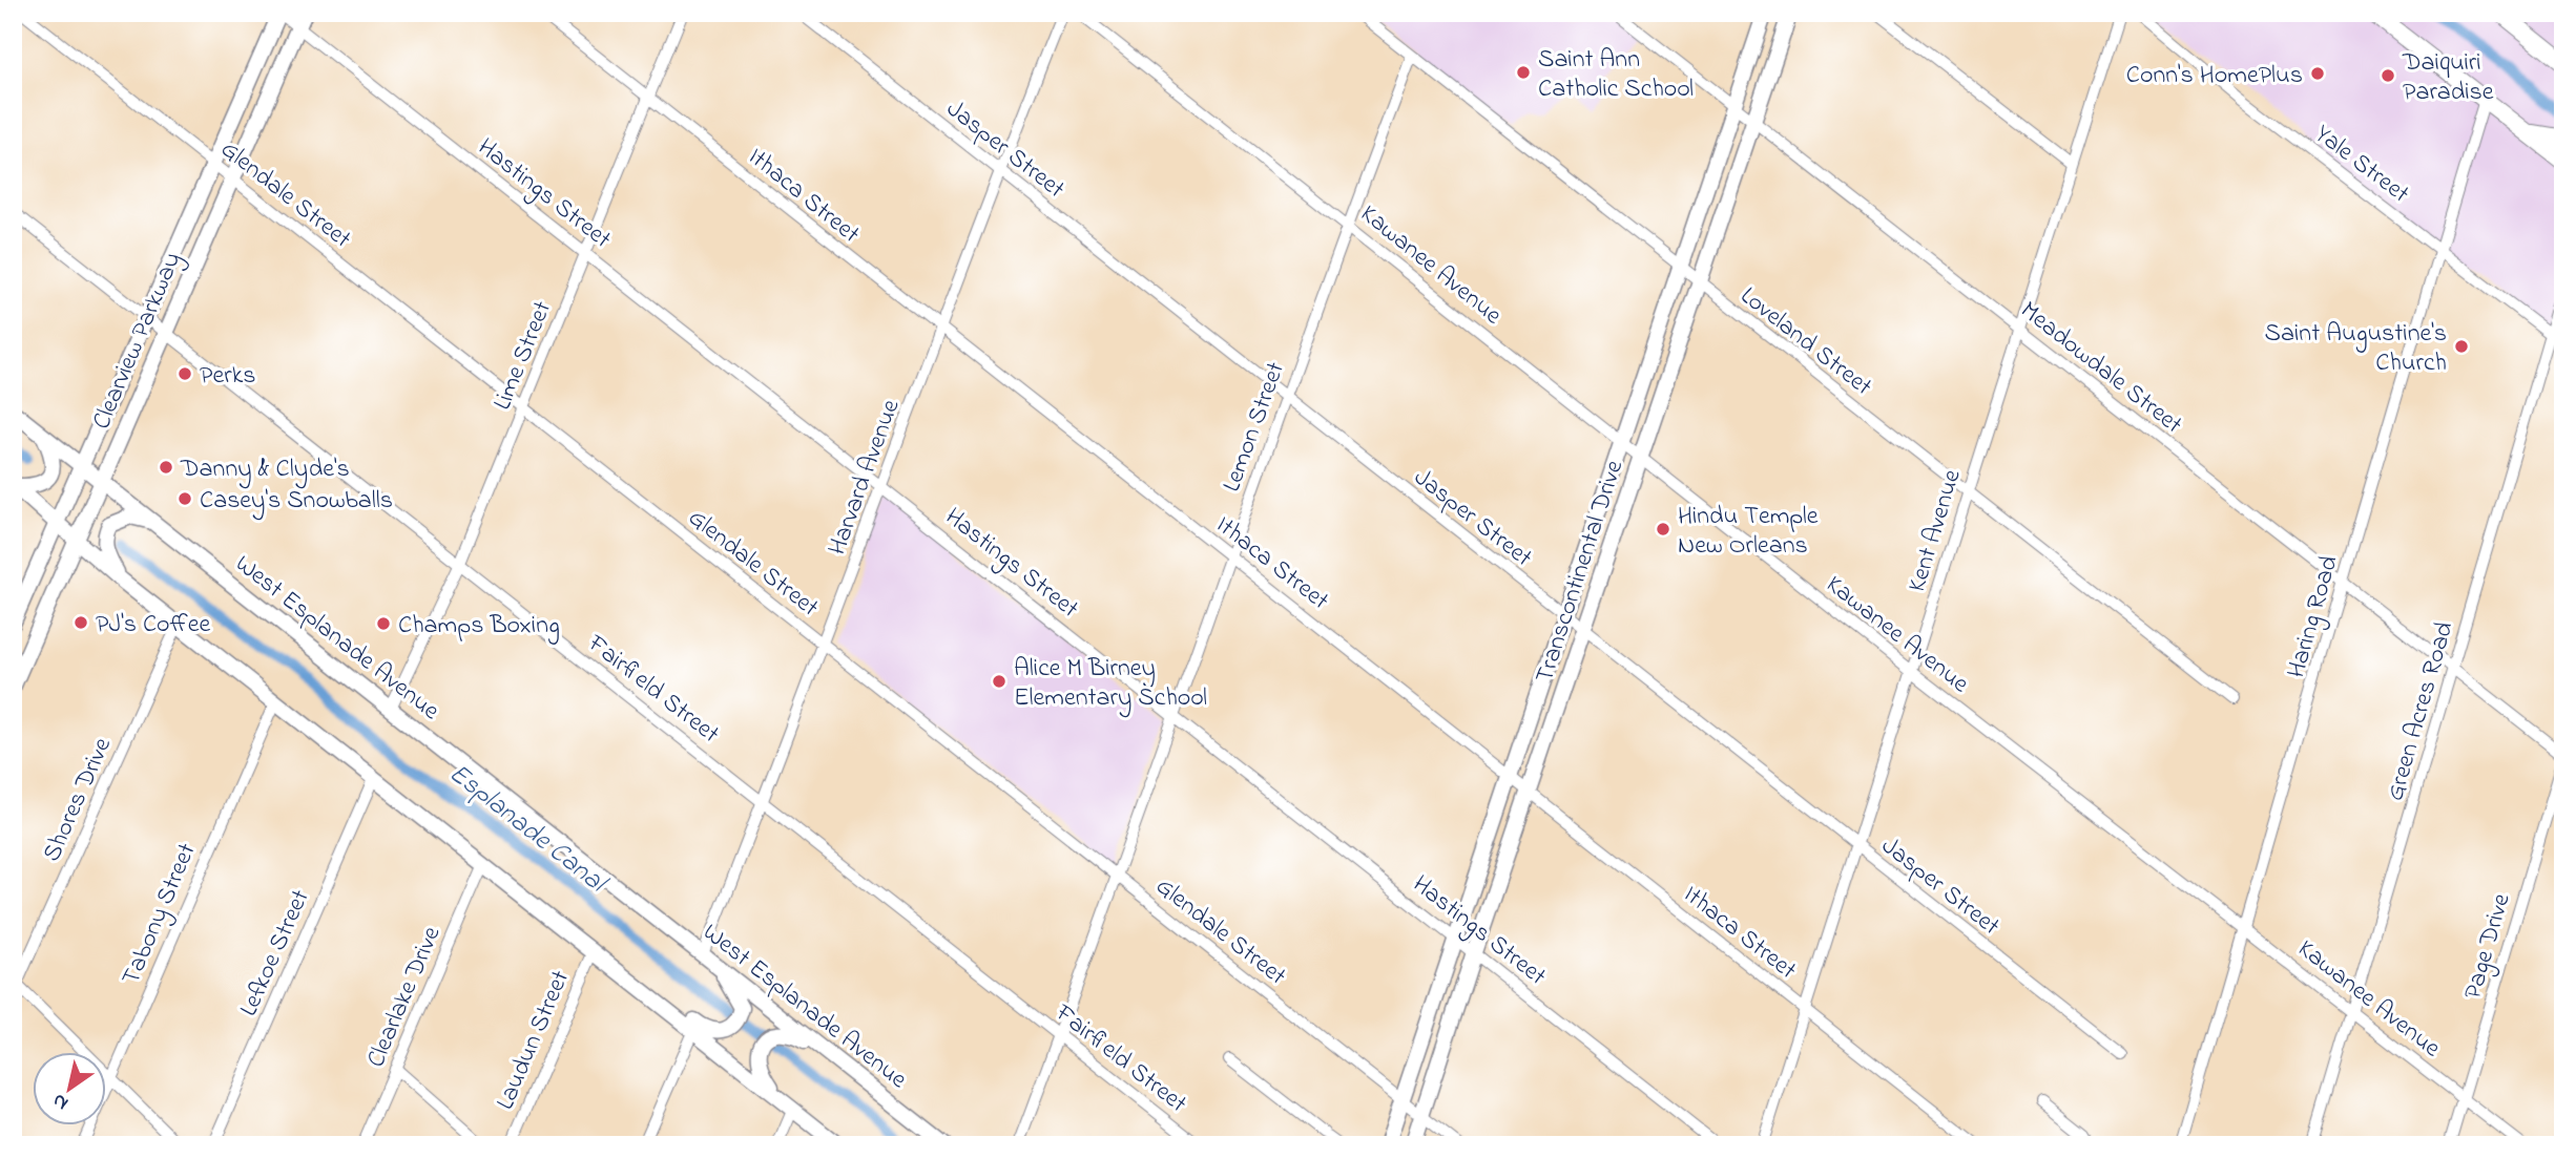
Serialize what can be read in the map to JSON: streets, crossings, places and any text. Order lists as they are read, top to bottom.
{
  "streets": {
    "main road": ["Clearview Parkway", "Transcontinental Drive", "West Esplanade Avenue"],
    "street": [
      "Jasper Street",
      "Yale Street",
      "Hastings Street",
      "Glendale Street",
      "Ithaca Street",
      "Kawanee Avenue",
      "Loveland Street",
      "Lime Street",
      "Meadowdale Street",
      "Lemon Street",
      "Harvard Avenue",
      "Kent Avenue",
      "Haring Road",
      "Fairfield Street",
      "Green Acres Road",
      "Shores Drive",
      "Tabony Street",
      "Page Drive",
      "Lefkoe Street",
      "Clearlake Drive",
      "Laudun Street"
    ]
  },
  "crossings": [
    ["Jasper Street", "Lemon Street"],
    ["Jasper Street", "Harvard Avenue"],
    ["Jasper Street", "Kent Avenue"],
    ["Jasper Street", "Transcontinental Drive"],
    ["Yale Street", "Haring Road"],
    ["Yale Street", "Green Acres Road"],
    ["Hastings Street", "Clearview Parkway"],
    ["Hastings Street", "Lime Street"],
    ["Hastings Street", "Lemon Street"],
    ["Hastings Street", "Harvard Avenue"],
    ["Hastings Street", "Transcontinental Drive"],
    ["Glendale Street", "Clearview Parkway"],
    ["Glendale Street", "Lime Street"],
    ["Glendale Street", "Lemon Street"],
    ["Glendale Street", "Harvard Avenue"],
    ["Glendale Street", "Transcontinental Drive"],
    ["Ithaca Street", "Lime Street"],
    ["Ithaca Street", "Lemon Street"],
    ["Ithaca Street", "Harvard Avenue"],
    ["Ithaca Street", "Kent Avenue"],
    ["Ithaca Street", "Transcontinental Drive"],
    ["Kawanee Avenue", "Lemon Street"],
    ["Kawanee Avenue", "Kent Avenue"],
    ["Kawanee Avenue", "Transcontinental Drive"],
    ["Kawanee Avenue", "Haring Road"],
    ["Kawanee Avenue", "Green Acres Road"],
    ["Kawanee Avenue", "Page Drive"],
    ["Clearview Parkway", "West Esplanade Avenue"],
    ["Clearview Parkway", "Fairfield Street"],
    ["Loveland Street", "Lemon Street"],
    ["Loveland Street", "Kent Avenue"],
    ["Loveland Street", "Transcontinental Drive"],
    ["Lime Street", "West Esplanade Avenue"],
    ["Lime Street", "Fairfield Street"],
    ["Meadowdale Street", "Kent Avenue"],
    ["Meadowdale Street", "Transcontinental Drive"],
    ["Meadowdale Street", "Haring Road"],
    ["Meadowdale Street", "Green Acres Road"],
    ["Meadowdale Street", "Page Drive"],
    ["Lemon Street", "Fairfield Street"],
    ["Harvard Avenue", "West Esplanade Avenue"],
    ["Harvard Avenue", "Fairfield Street"]
  ],
  "water": ["Esplanade Canal"],
  "places": [
    "Saint Ann Catholic School",
    "Conn's HomePlus",
    "Daiquiri Paradise",
    "Saint Augustine's Church",
    "Perks",
    "Danny & Clyde's",
    "Casey's Snowballs",
    "Hindu Temple New Orleans",
    "PJ's Coffee",
    "Champs Boxing",
    "Alice M Birney Elementary School"
  ],
  "north": "bottom left"
}
